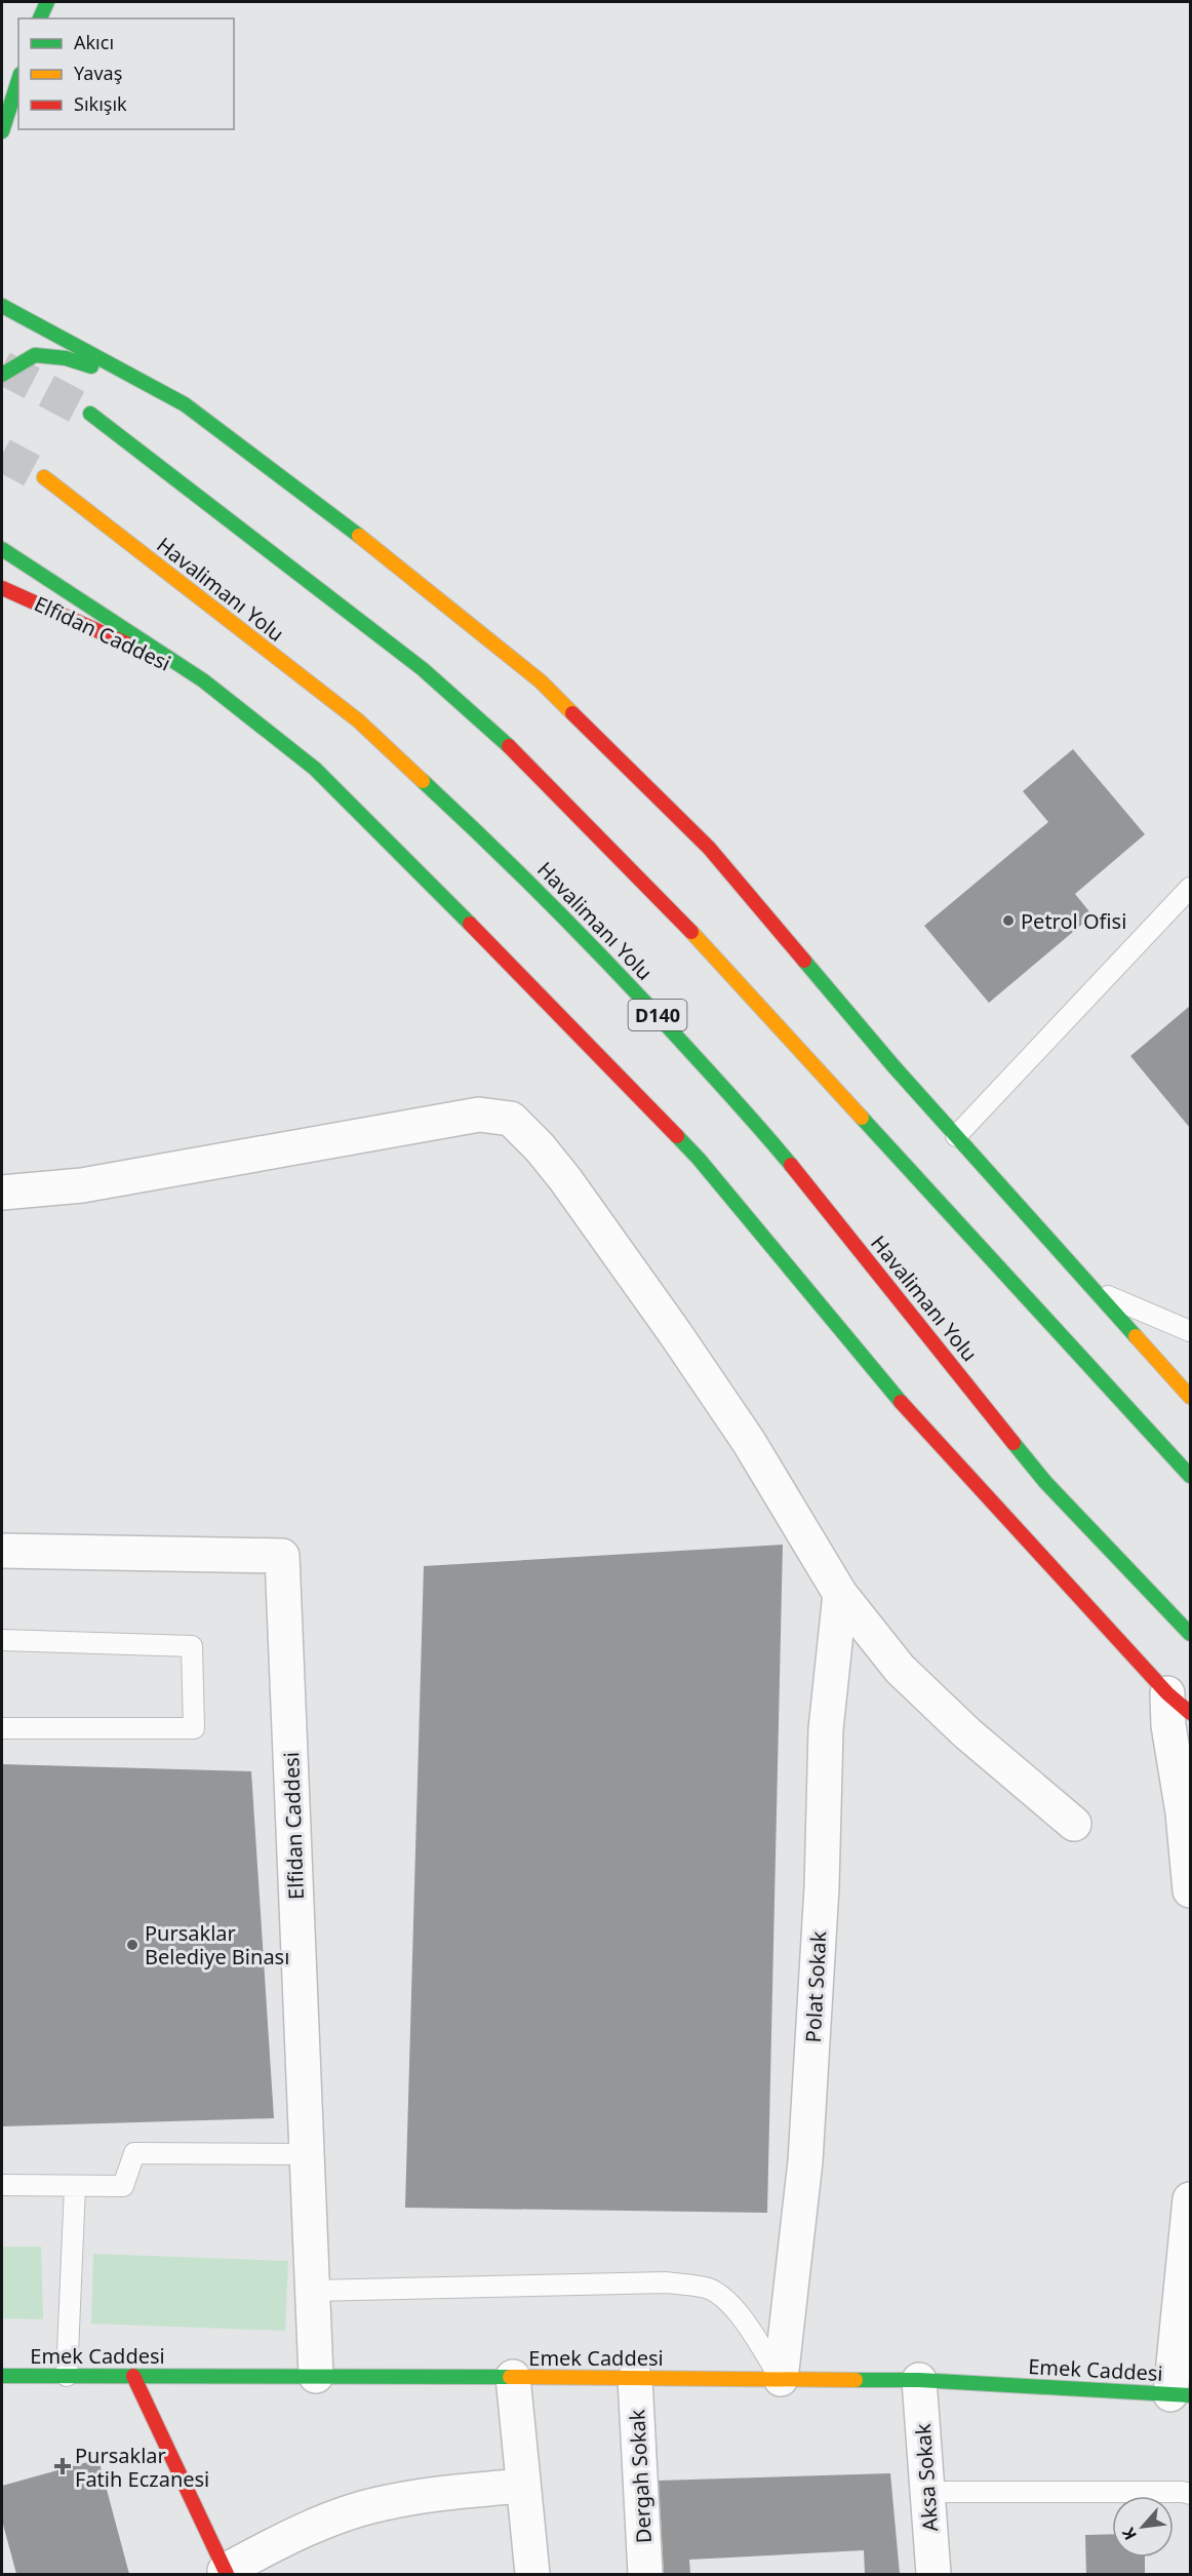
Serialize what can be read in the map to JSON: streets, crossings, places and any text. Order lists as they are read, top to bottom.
{
  "streets": {
    "main road": [
      "Havalimanı Yolu",
      "Elfidan Caddesi",
      "D140",
      "Emek Caddesi"
    ],
    "street": ["Polat Sokak", "Dergah Sokak", "Aksa Sokak"]
  },
  "crossings": [
    ["Elfidan Caddesi", "Emek Caddesi"],
    ["Polat Sokak", "Emek Caddesi"],
    ["Emek Caddesi", "Dergah Sokak"],
    ["Emek Caddesi", "Aksa Sokak"]
  ],
  "places": {
    "other": ["Petrol Ofisi", "Pursaklar Belediye Binası"],
    "health": ["Pursaklar Fatih Eczanesi"]
  },
  "legend": ["Akıcı", "Yavaş", "Sıkışık"],
  "north": "bottom left"
}
